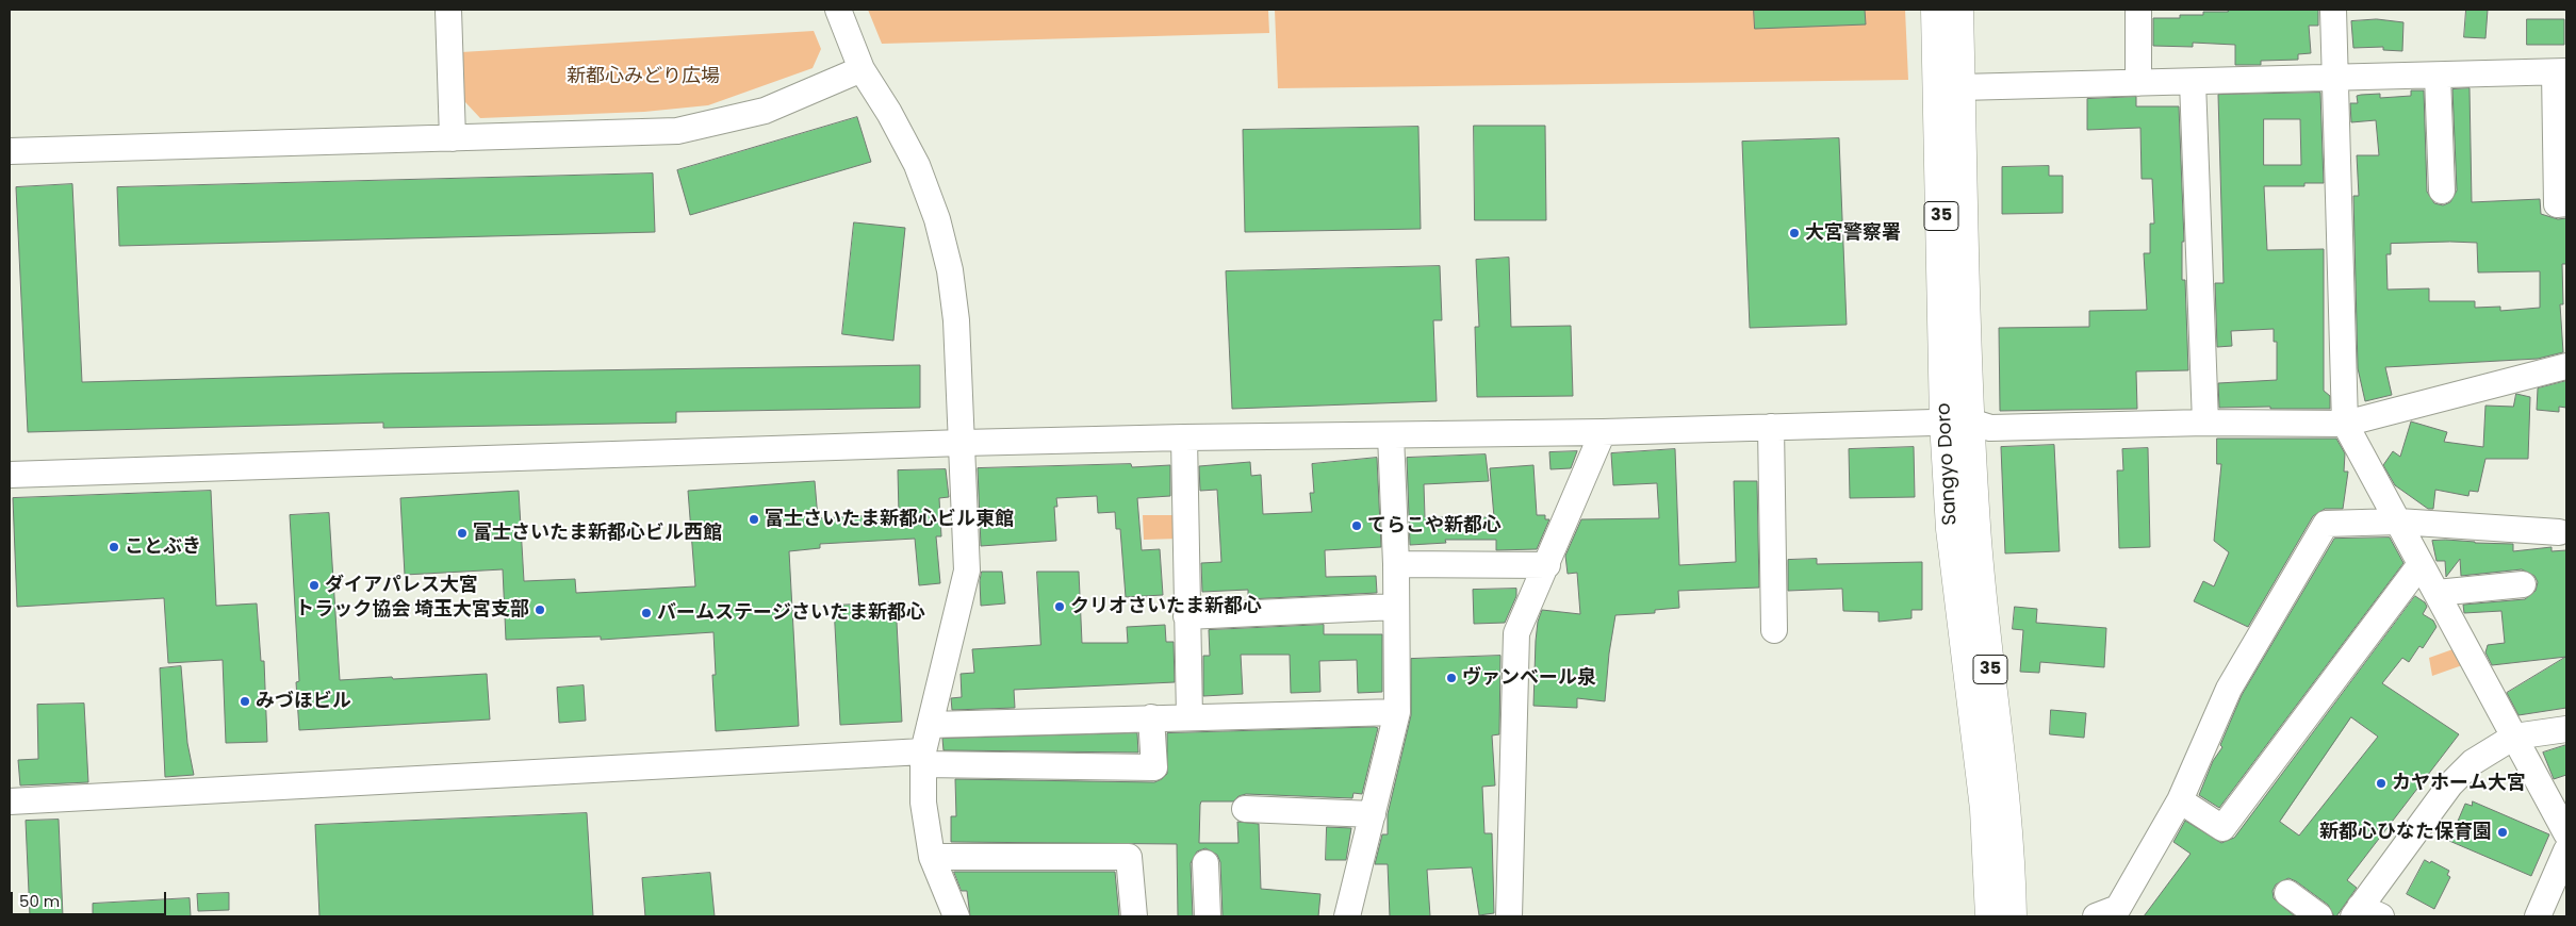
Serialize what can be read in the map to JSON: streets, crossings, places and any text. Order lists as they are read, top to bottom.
{
  "streets": {
    "main road": ["35", "Sangyo Doro"]
  },
  "parks": ["新都心みどり広場"],
  "places": [
    "大宮警察署",
    "富士さいたま新都心ビル東館",
    "てらこや新都心",
    "富士さいたま新都心ビル西館",
    "ことぶき",
    "ダイアパレス大宮",
    "クリオさいたま新都心",
    "トラック協会 埼玉大宮支部",
    "バームステージさいたま新都心",
    "ヴァンベール泉",
    "みづほビル",
    "カヤホーム大宮",
    "新都心ひなた保育園"
  ],
  "scale_bar": "50 m"
}
